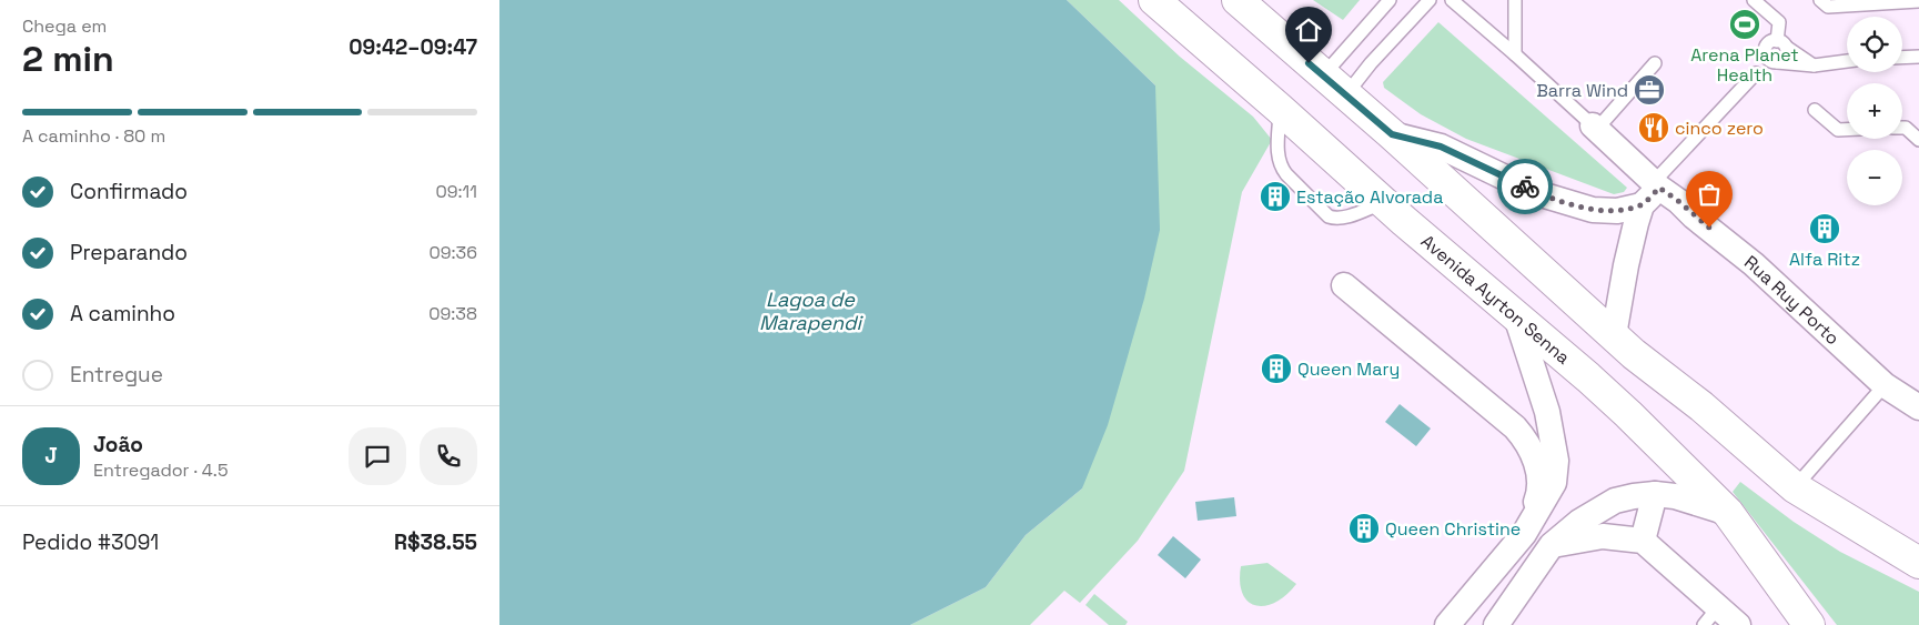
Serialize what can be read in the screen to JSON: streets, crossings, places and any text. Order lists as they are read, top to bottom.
{
  "streets": {
    "main road": ["Avenida Ayrton Senna"],
    "street": ["Rua Ruy Porto"]
  },
  "water": ["Lagoa de Marapendi"],
  "places": {
    "sports": ["Arena Planet Health"],
    "office": ["Barra Wind"],
    "restaurant": ["cinco zero"],
    "building": [
      "Estação Alvorada",
      "Alfa Ritz",
      "Queen Mary",
      "Queen Christine"
    ]
  },
  "page": {
    "heading": ["2 min", "Chega em", "09:42–09:47"],
    "panel": [
      "João",
      "Entregador · 4.5",
      "Pedido #3091",
      "R$38.55"
    ],
    "map_buttons": ["+", "−"],
    "bar": "A caminho · 80 m",
    "list": [
      ["Confirmado", "09:11"],
      ["Preparando", "09:36"],
      ["A caminho", "09:38"],
      "Entregue"
    ],
    "round": "J"
  }
}
